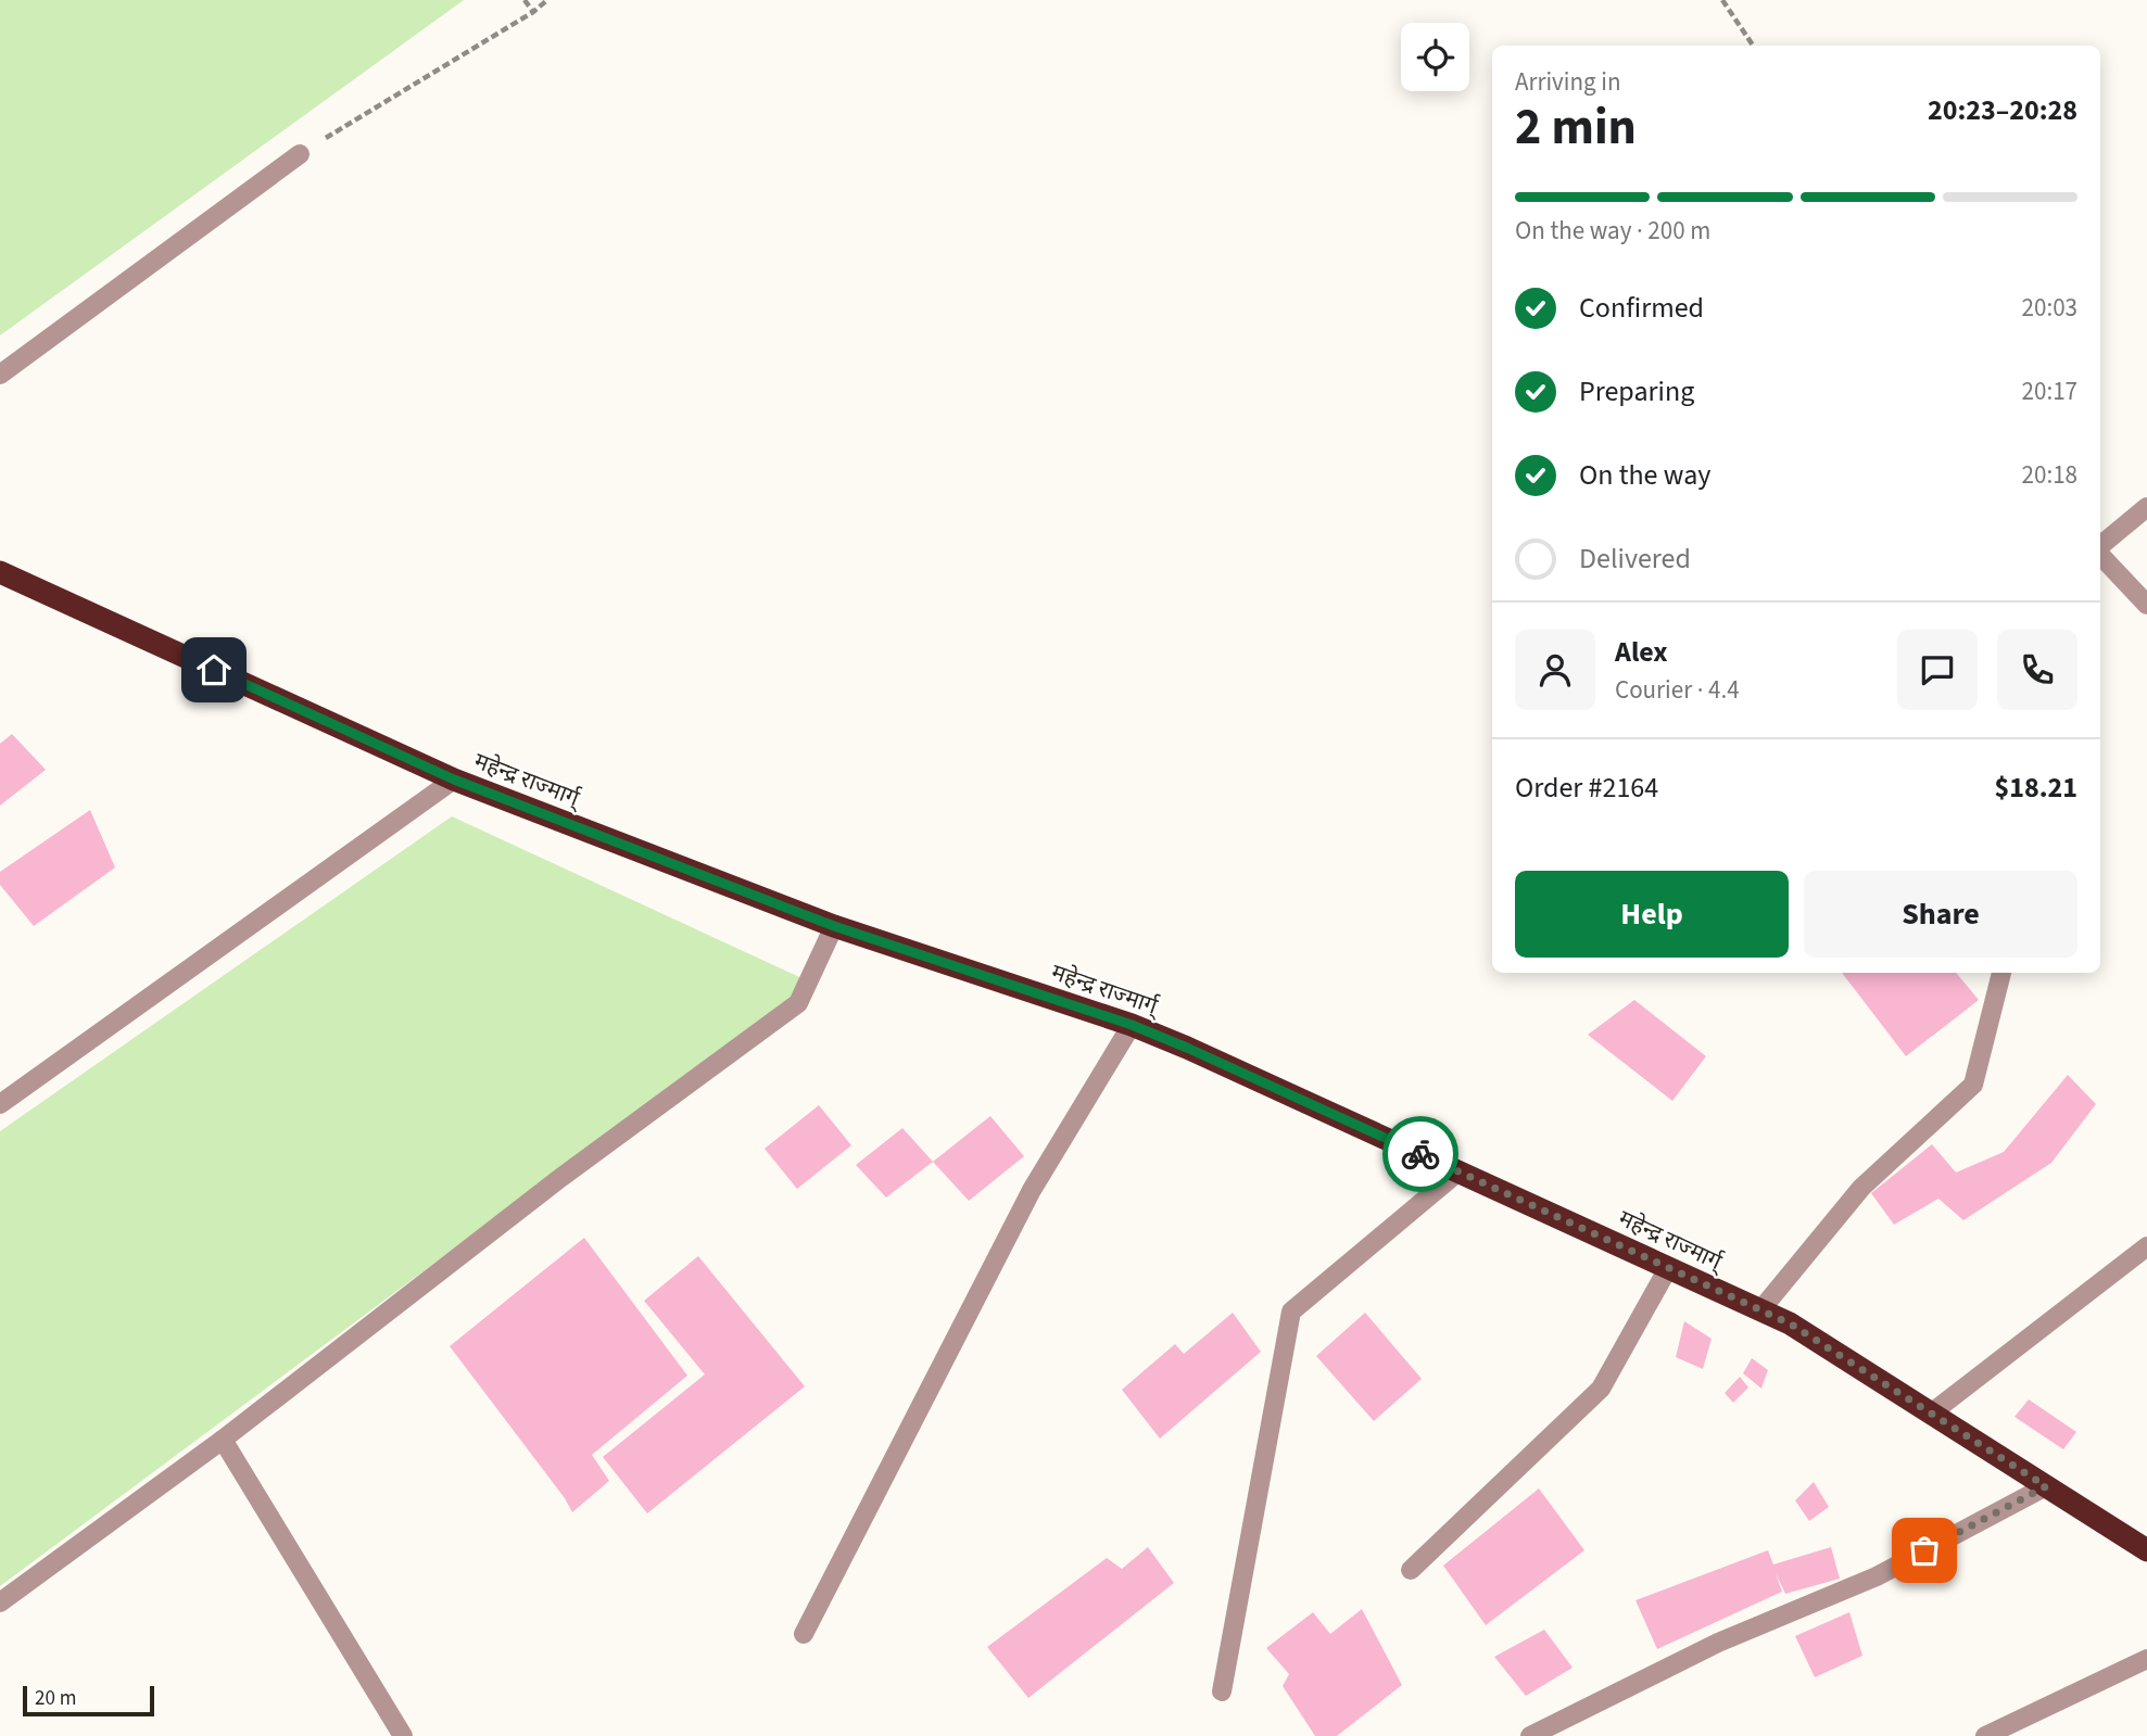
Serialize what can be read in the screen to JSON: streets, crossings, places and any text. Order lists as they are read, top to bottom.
{
  "streets": {
    "highway": ["महेन्द्र राज्मार्ग्"]
  },
  "scale_bar": "20 m",
  "page": {
    "heading": ["2 min", "Arriving in", "20:23–20:28"],
    "panel": [
      "Alex",
      "Courier · 4.4",
      "Order #2164",
      "$18.21"
    ],
    "bar": "On the way · 200 m",
    "list": [
      ["Confirmed", "20:03"],
      ["Preparing", "20:17"],
      ["On the way", "20:18"],
      "Delivered"
    ],
    "buttons": ["Help", "Share"],
    "scale": "20 m"
  }
}
